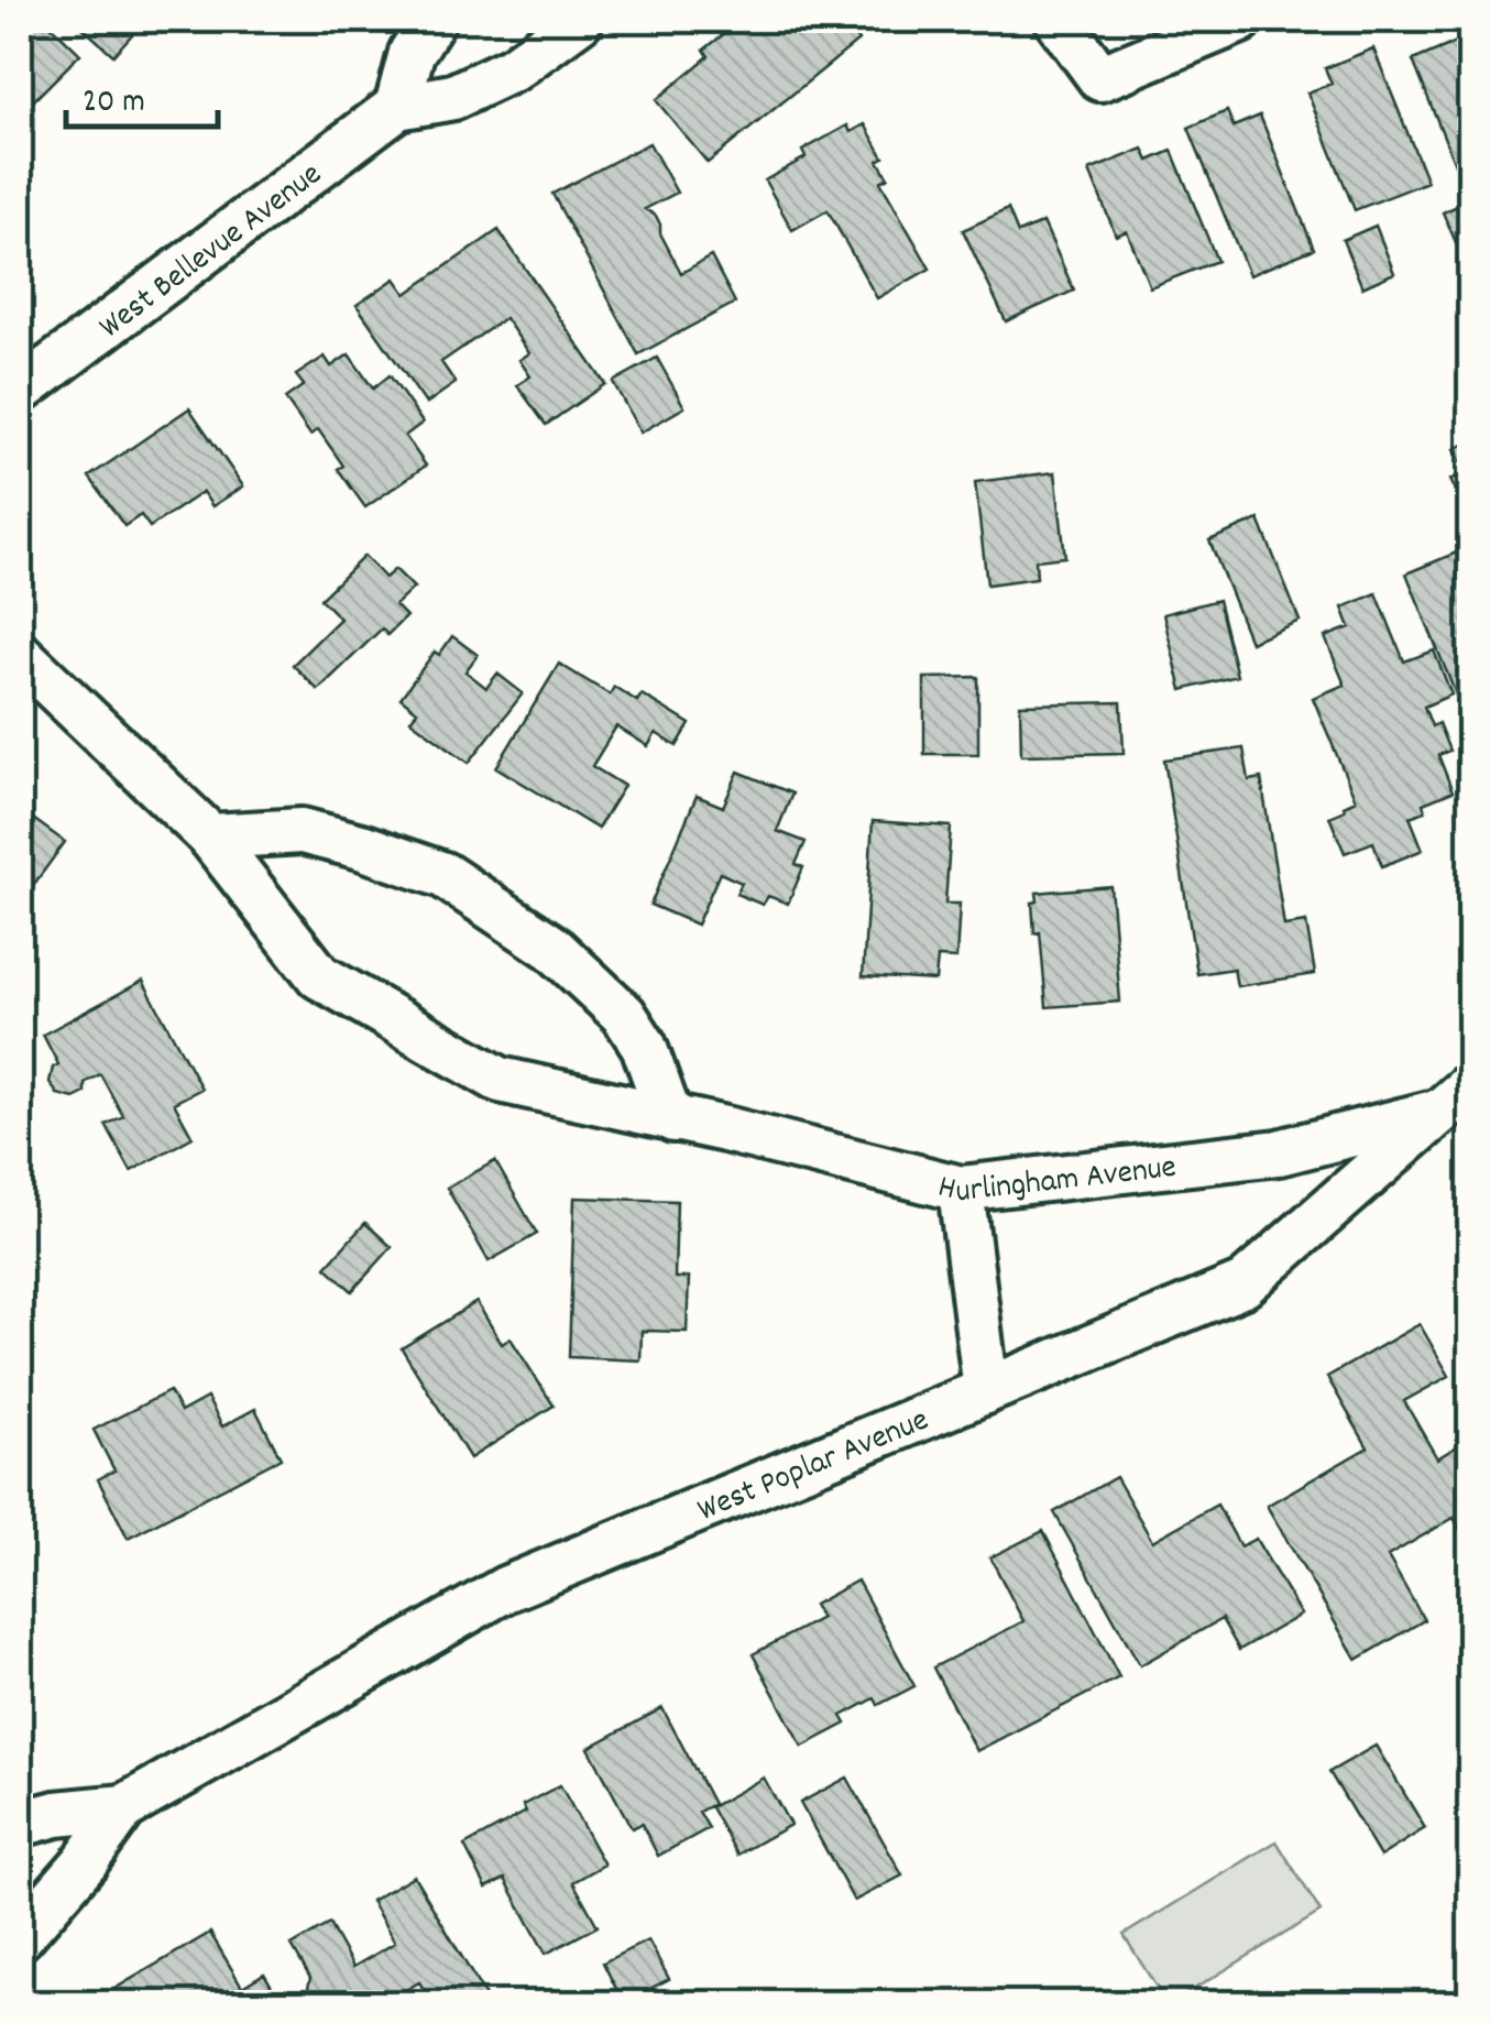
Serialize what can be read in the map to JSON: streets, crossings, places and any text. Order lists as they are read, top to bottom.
{
  "streets": {
    "street": ["West Bellevue Avenue", "Hurlingham Avenue", "West Poplar Avenue"]
  },
  "crossings": [
    ["Hurlingham Avenue", "West Poplar Avenue"]
  ],
  "scale_bar": "20 m"
}
